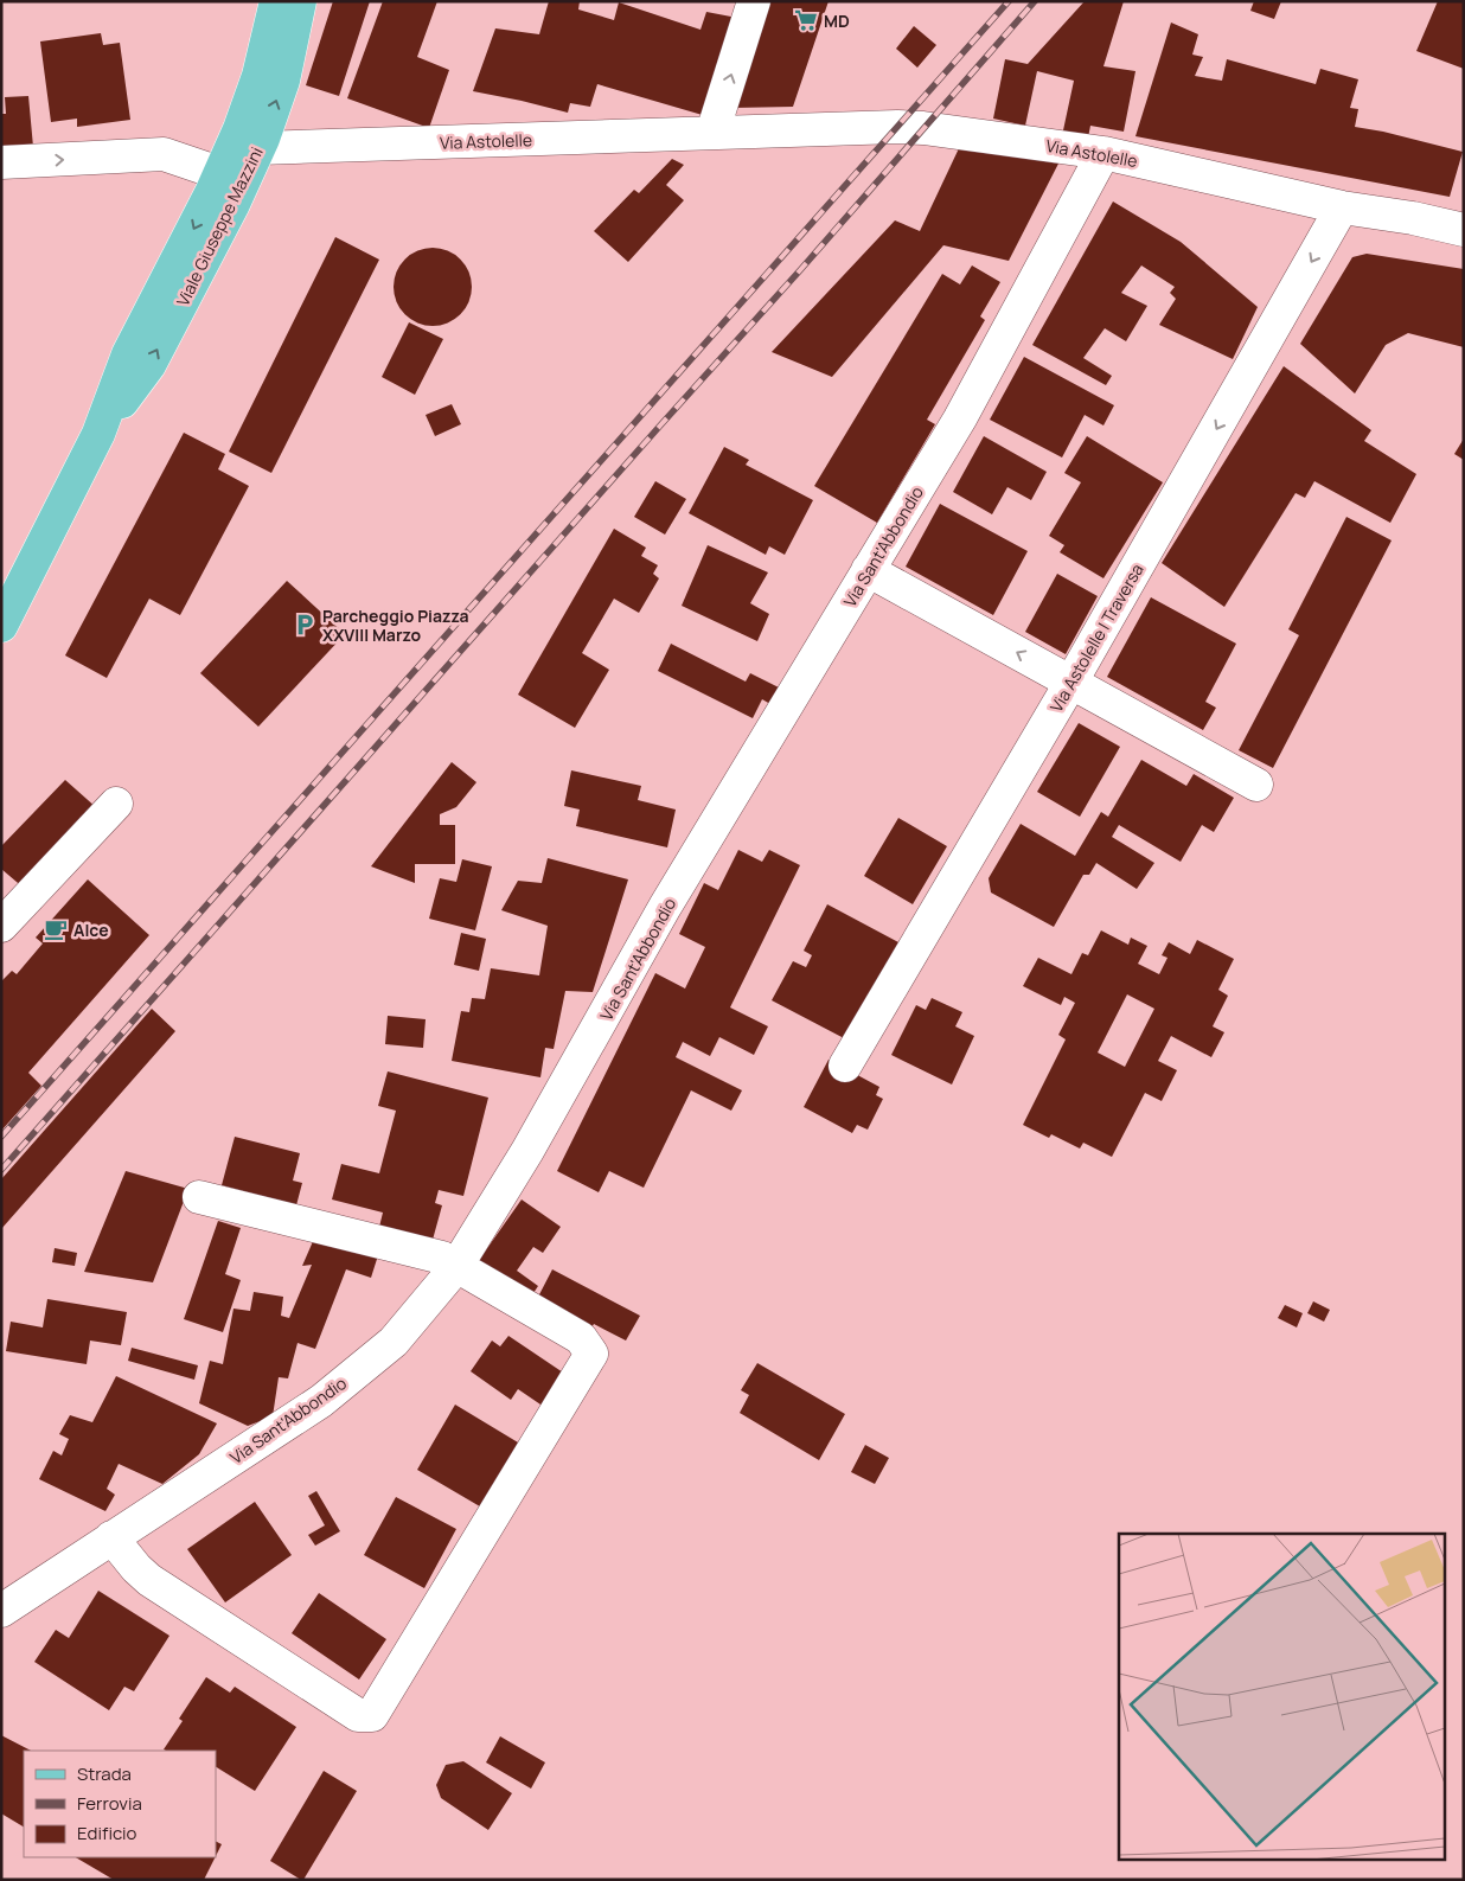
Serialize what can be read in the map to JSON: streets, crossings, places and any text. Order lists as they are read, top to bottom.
{
  "streets": {
    "main road": ["Viale Giuseppe Mazzini"],
    "street": ["Via Astolelle", "Via Sant'Abbondio", "Via Astolelle I Traversa"]
  },
  "crossings": [
    ["Via Astolelle", "Viale Giuseppe Mazzini"],
    ["Via Astolelle", "Via Sant'Abbondio"],
    ["Via Astolelle", "Via Astolelle I Traversa"]
  ],
  "one_way": ["Via Astolelle I Traversa"],
  "places": {
    "supermarket": ["MD"],
    "parking": ["Parcheggio Piazza XXVIII Marzo"],
    "cafe": ["Alce"]
  },
  "legend": ["Strada", "Ferrovia", "Edificio"]
}
